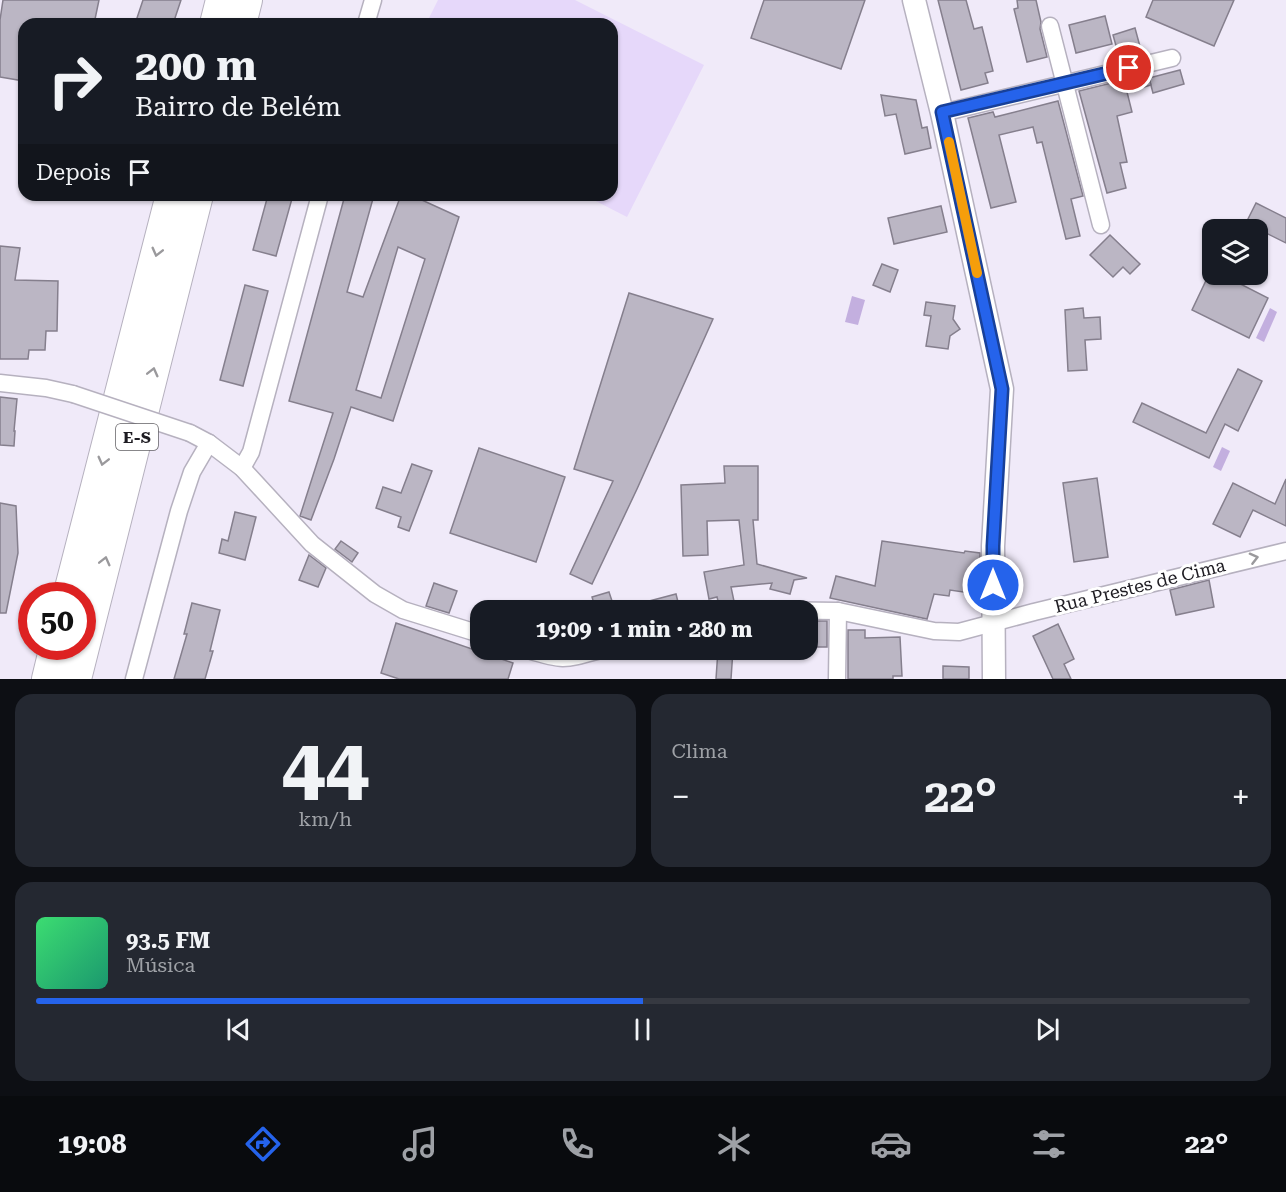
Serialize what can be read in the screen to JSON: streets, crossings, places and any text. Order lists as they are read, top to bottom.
{
  "streets": {
    "highway": ["E-S"],
    "street": ["Rua Prestes de Cima"]
  },
  "one_way": ["Rua Prestes de Cima"],
  "page": {
    "turn": ["200 m", "Bairro de Belém"],
    "then": "Depois",
    "limit": "50",
    "trip": "19:09 · 1 min · 280 m",
    "tile": [
      ["44", "km/h"],
      "Clima"
    ],
    "heat": ["−", "22°", "+"],
    "song": ["93.5 FM", "Música"],
    "tabs": ["19:08", "22°"]
  }
}
